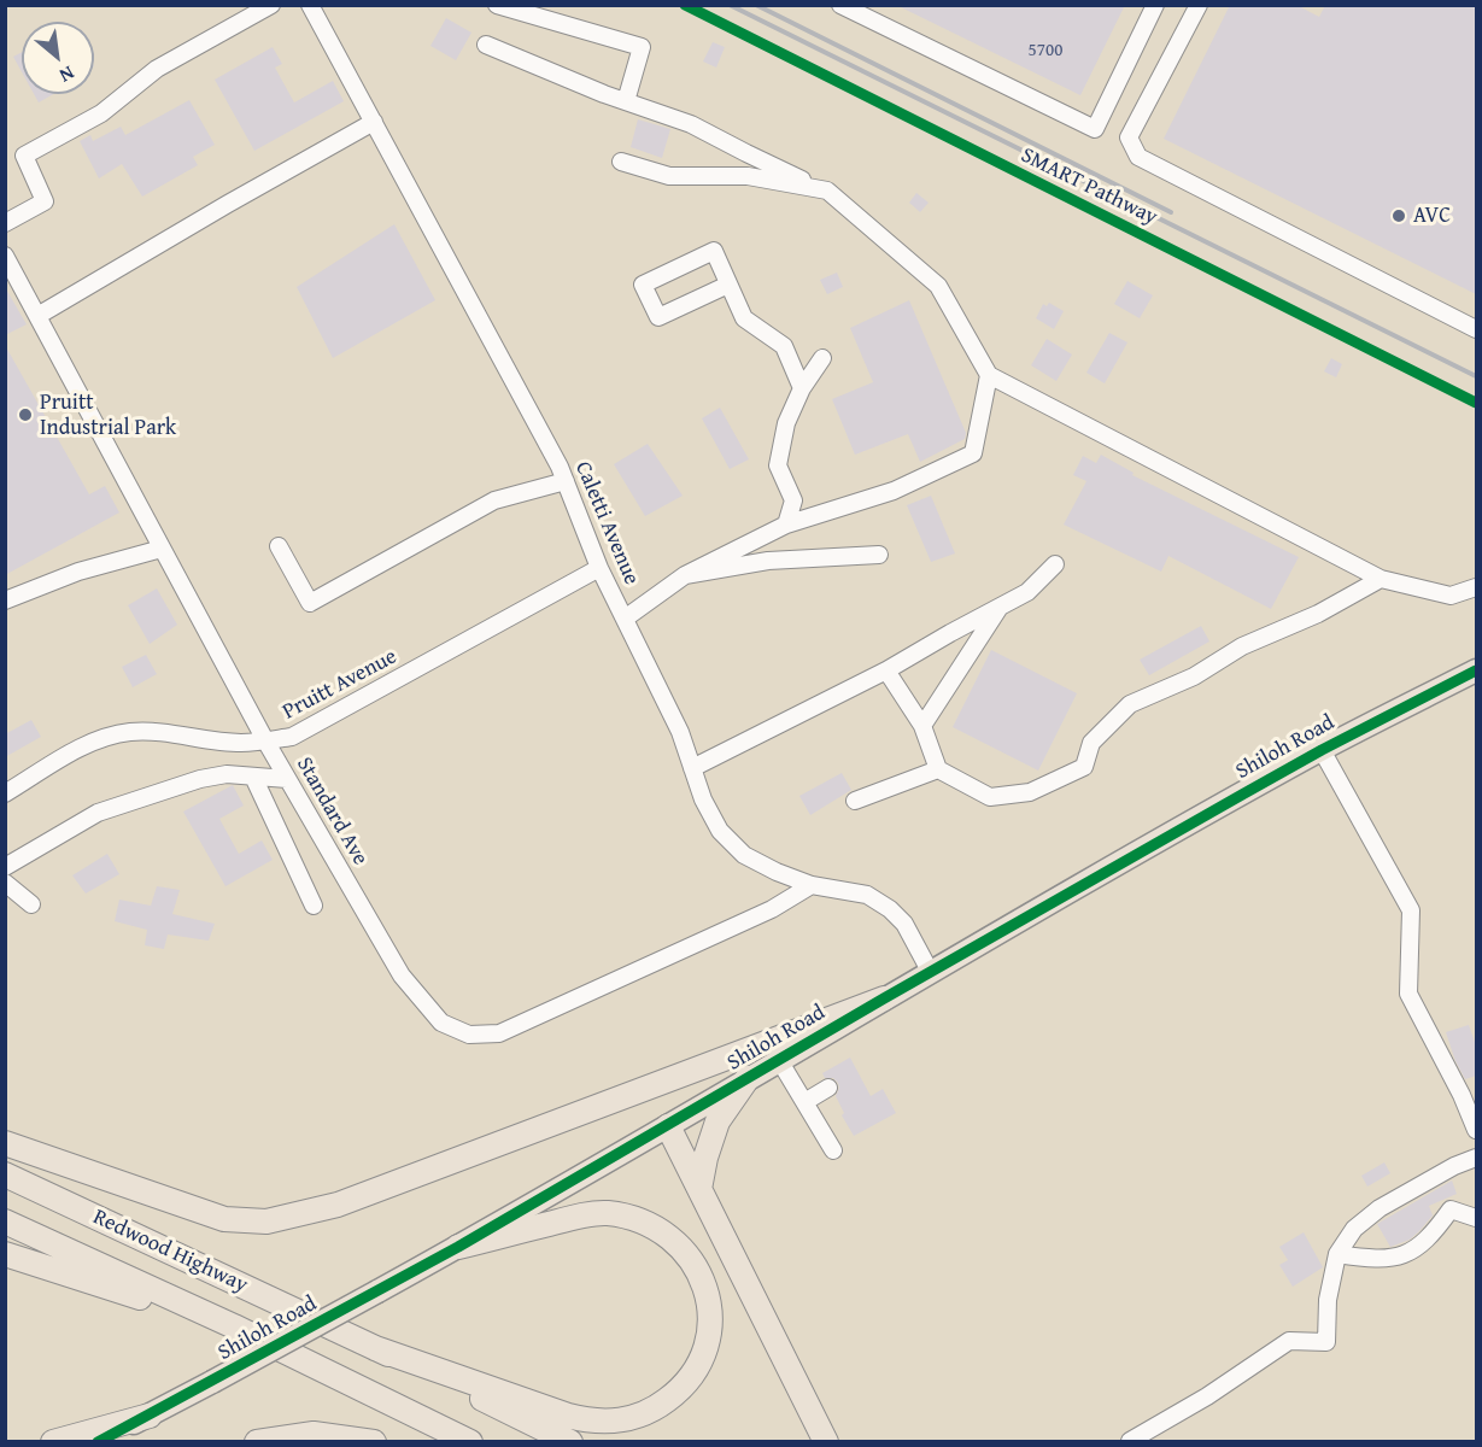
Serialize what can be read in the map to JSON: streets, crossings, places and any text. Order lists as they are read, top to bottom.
{
  "streets": {
    "highway": ["Redwood Highway"],
    "main road": ["Shiloh Road"],
    "street": ["Caletti Avenue", "Pruitt Avenue", "Standard Ave"],
    "cycle path": ["SMART Pathway"]
  },
  "crossings": [
    ["Caletti Avenue", "Pruitt Avenue"],
    ["Caletti Avenue", "Shiloh Road"],
    ["Caletti Avenue", "Standard Ave"],
    ["Pruitt Avenue", "Standard Ave"]
  ],
  "places": ["AVC", "Pruitt Industrial Park"],
  "house_numbers": ["5700"],
  "north": "bottom right"
}
